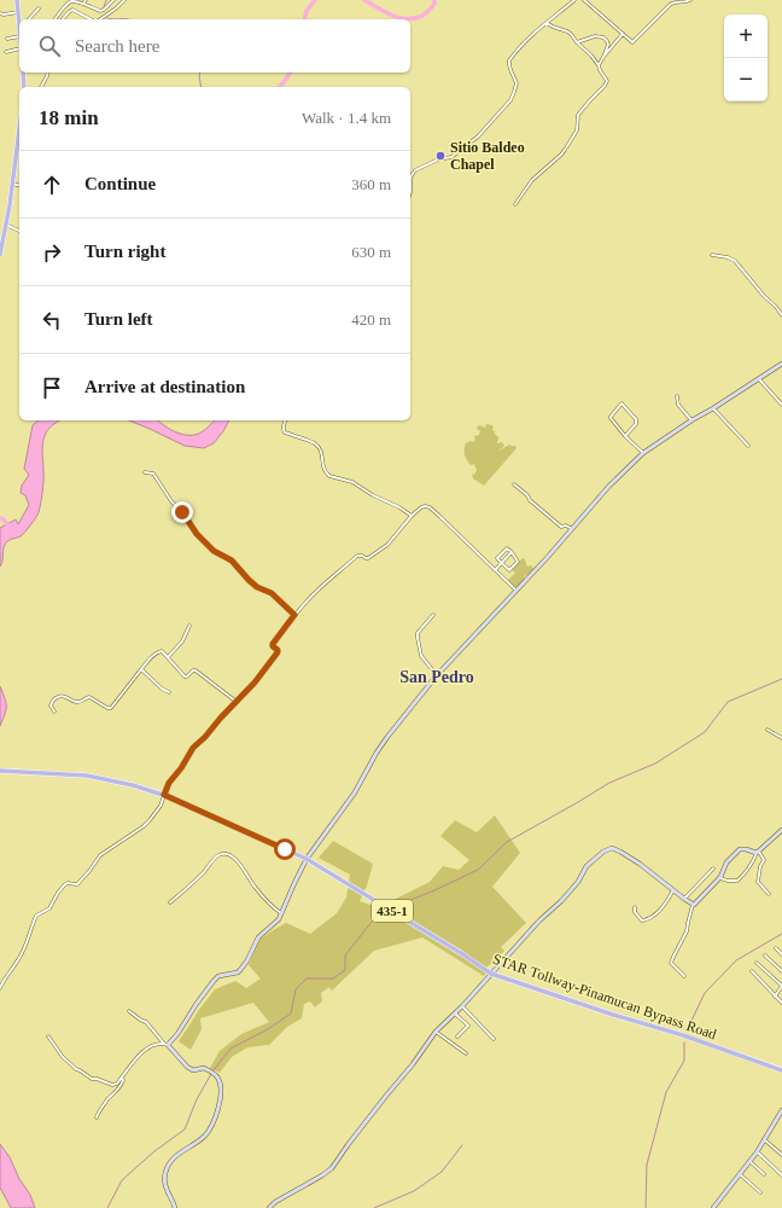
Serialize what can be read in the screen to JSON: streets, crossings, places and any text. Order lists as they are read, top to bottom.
{
  "streets": {
    "main road": ["435-1", "STAR Tollway-Pinamucan Bypass Road"]
  },
  "districts": ["San Pedro"],
  "places": ["Sitio Baldeo Chapel"],
  "page": {
    "map_buttons": ["+", "−"],
    "search": "Search here",
    "heading": ["18 min", "Walk · 1.4 km"],
    "list": [
      ["Continue", "360 m"],
      ["Turn right", "630 m"],
      ["Turn left", "420 m"],
      "Arrive at destination"
    ]
  }
}
